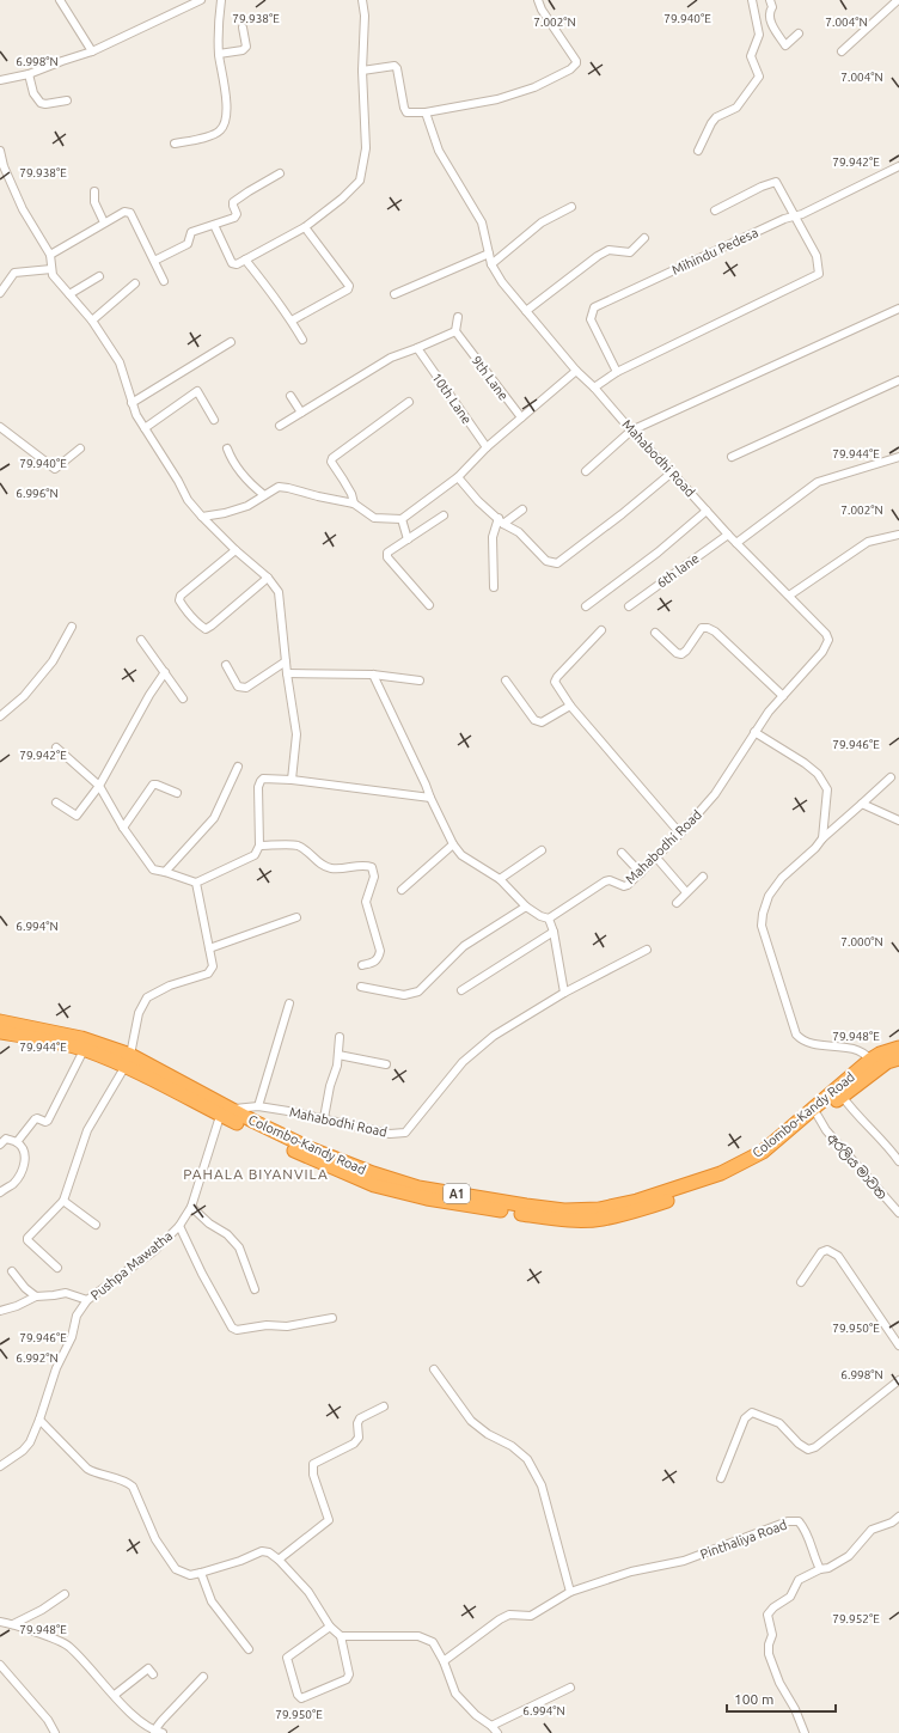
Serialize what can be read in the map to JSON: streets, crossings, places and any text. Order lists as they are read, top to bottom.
{
  "streets": {
    "highway": ["Colombo-Kandy Road", "A1"],
    "street": [
      "Mihindu Pedesa",
      "9th Lane",
      "10th Lane",
      "Mahabodhi Road",
      "6th lane",
      "අරලිය මාවත",
      "Pushpa Mawatha",
      "Pinthaliya Road"
    ]
  },
  "crossings": [
    ["Mahabodhi Road", "6th lane"],
    ["Mahabodhi Road", "Colombo-Kandy Road"],
    ["Mahabodhi Road", "Pushpa Mawatha"],
    ["Colombo-Kandy Road", "අරලිය මාවත"],
    ["Colombo-Kandy Road", "Pushpa Mawatha"]
  ],
  "districts": ["PAHALA BIYANVILA"],
  "scale_bar": "100 m",
  "coordinates": [
    "79.938°E",
    "79.940°E",
    "7.004°N",
    "7.002°N",
    "6.998°N",
    "79.942°E",
    "79.944°E",
    "6.996°N",
    "79.946°E",
    "6.994°N",
    "7.000°N",
    "79.948°E",
    "79.950°E",
    "6.992°N",
    "79.952°E"
  ]
}
